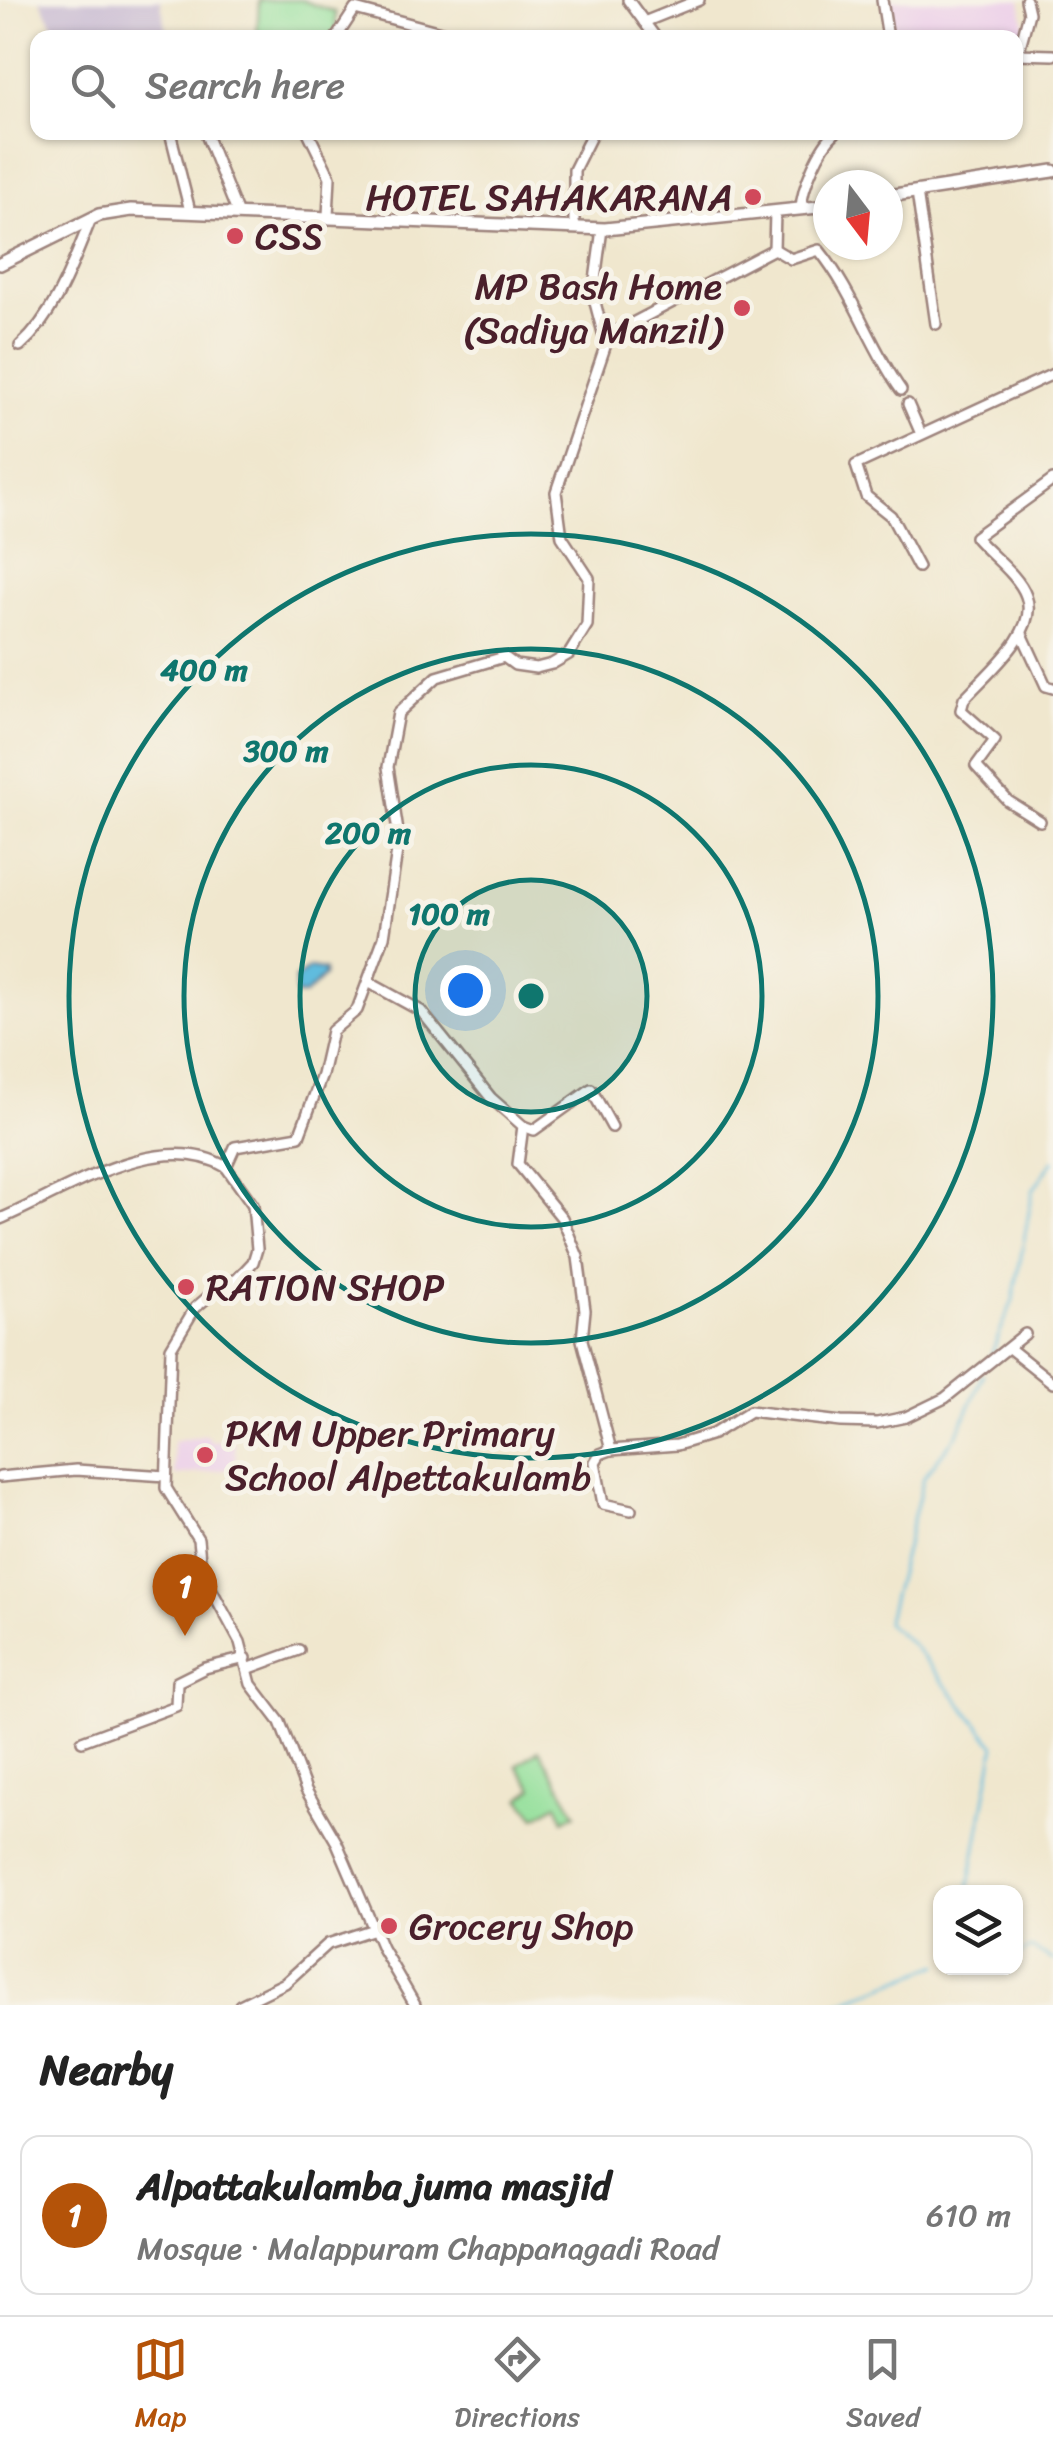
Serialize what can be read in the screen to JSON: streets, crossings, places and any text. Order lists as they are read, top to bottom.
{
  "places": [
    "HOTEL SAHAKARANA",
    "CSS",
    "MP Bash Home (Sadiya Manzil)",
    "RATION SHOP",
    "PKM Upper Primary School Alpettakulamb",
    "Grocery Shop"
  ],
  "north": "bottom",
  "page": {
    "search": "Search here",
    "pins": "1",
    "heading": "Nearby",
    "list": [
      {
        "mark": "1",
        "name": "Alpattakulamba juma masjid",
        "note": "Mosque · Malappuram Chappanagadi Road",
        "value": "610 m"
      }
    ],
    "nav": ["Map", "Directions", "Saved"]
  },
  "rings": [
    "400 m",
    "300 m",
    "200 m",
    "100 m"
  ]
}
